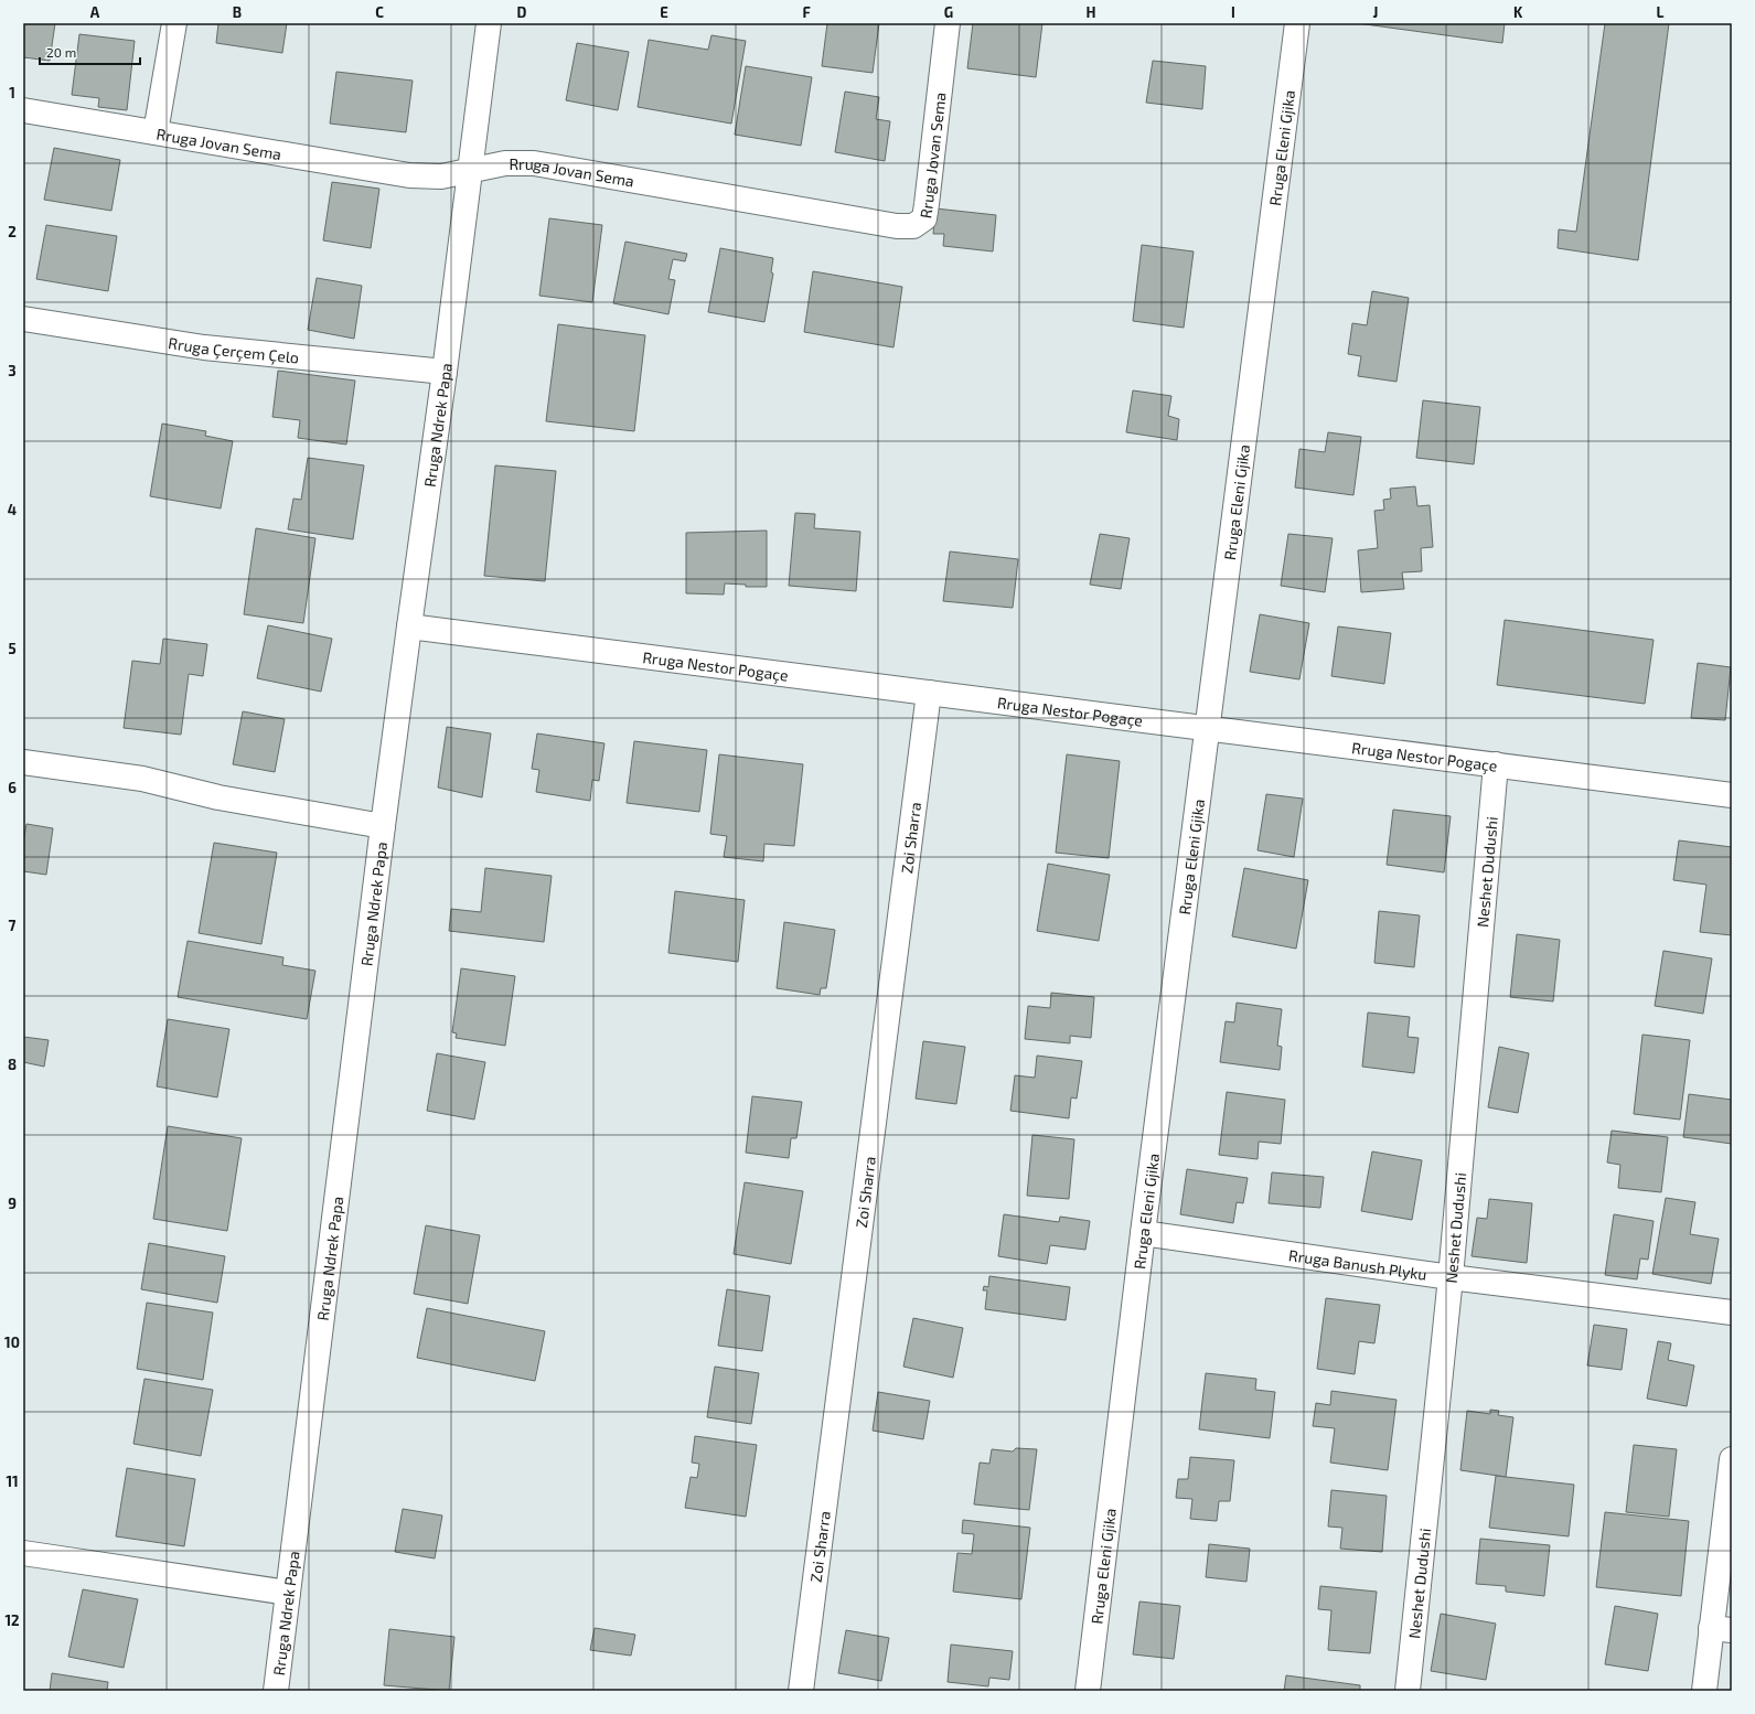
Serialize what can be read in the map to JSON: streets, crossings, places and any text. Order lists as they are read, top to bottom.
{
  "streets": {
    "street": [
      "Rruga Jovan Sema",
      "Rruga Eleni Gjika",
      "Rruga Çerçem Çelo",
      "Rruga Ndrek Papa",
      "Rruga Nestor Pogaçe",
      "Zoi Sharra",
      "Neshet Dudushi",
      "Rruga Banush Plyku"
    ]
  },
  "crossings": [
    ["Rruga Jovan Sema", "Rruga Ndrek Papa"],
    ["Rruga Eleni Gjika", "Rruga Nestor Pogaçe"],
    ["Rruga Eleni Gjika", "Rruga Banush Plyku"],
    ["Rruga Çerçem Çelo", "Rruga Ndrek Papa"],
    ["Rruga Ndrek Papa", "Rruga Nestor Pogaçe"],
    ["Rruga Nestor Pogaçe", "Zoi Sharra"],
    ["Rruga Nestor Pogaçe", "Neshet Dudushi"],
    ["Neshet Dudushi", "Rruga Banush Plyku"]
  ],
  "scale_bar": "20 m",
  "grid": {
    "columns": [
      "A",
      "B",
      "C",
      "D",
      "E",
      "F",
      "G",
      "H",
      "I",
      "J",
      "K",
      "L"
    ],
    "rows": [
      "1",
      "2",
      "3",
      "4",
      "5",
      "6",
      "7",
      "8",
      "9",
      "10",
      "11",
      "12"
    ]
  }
}
